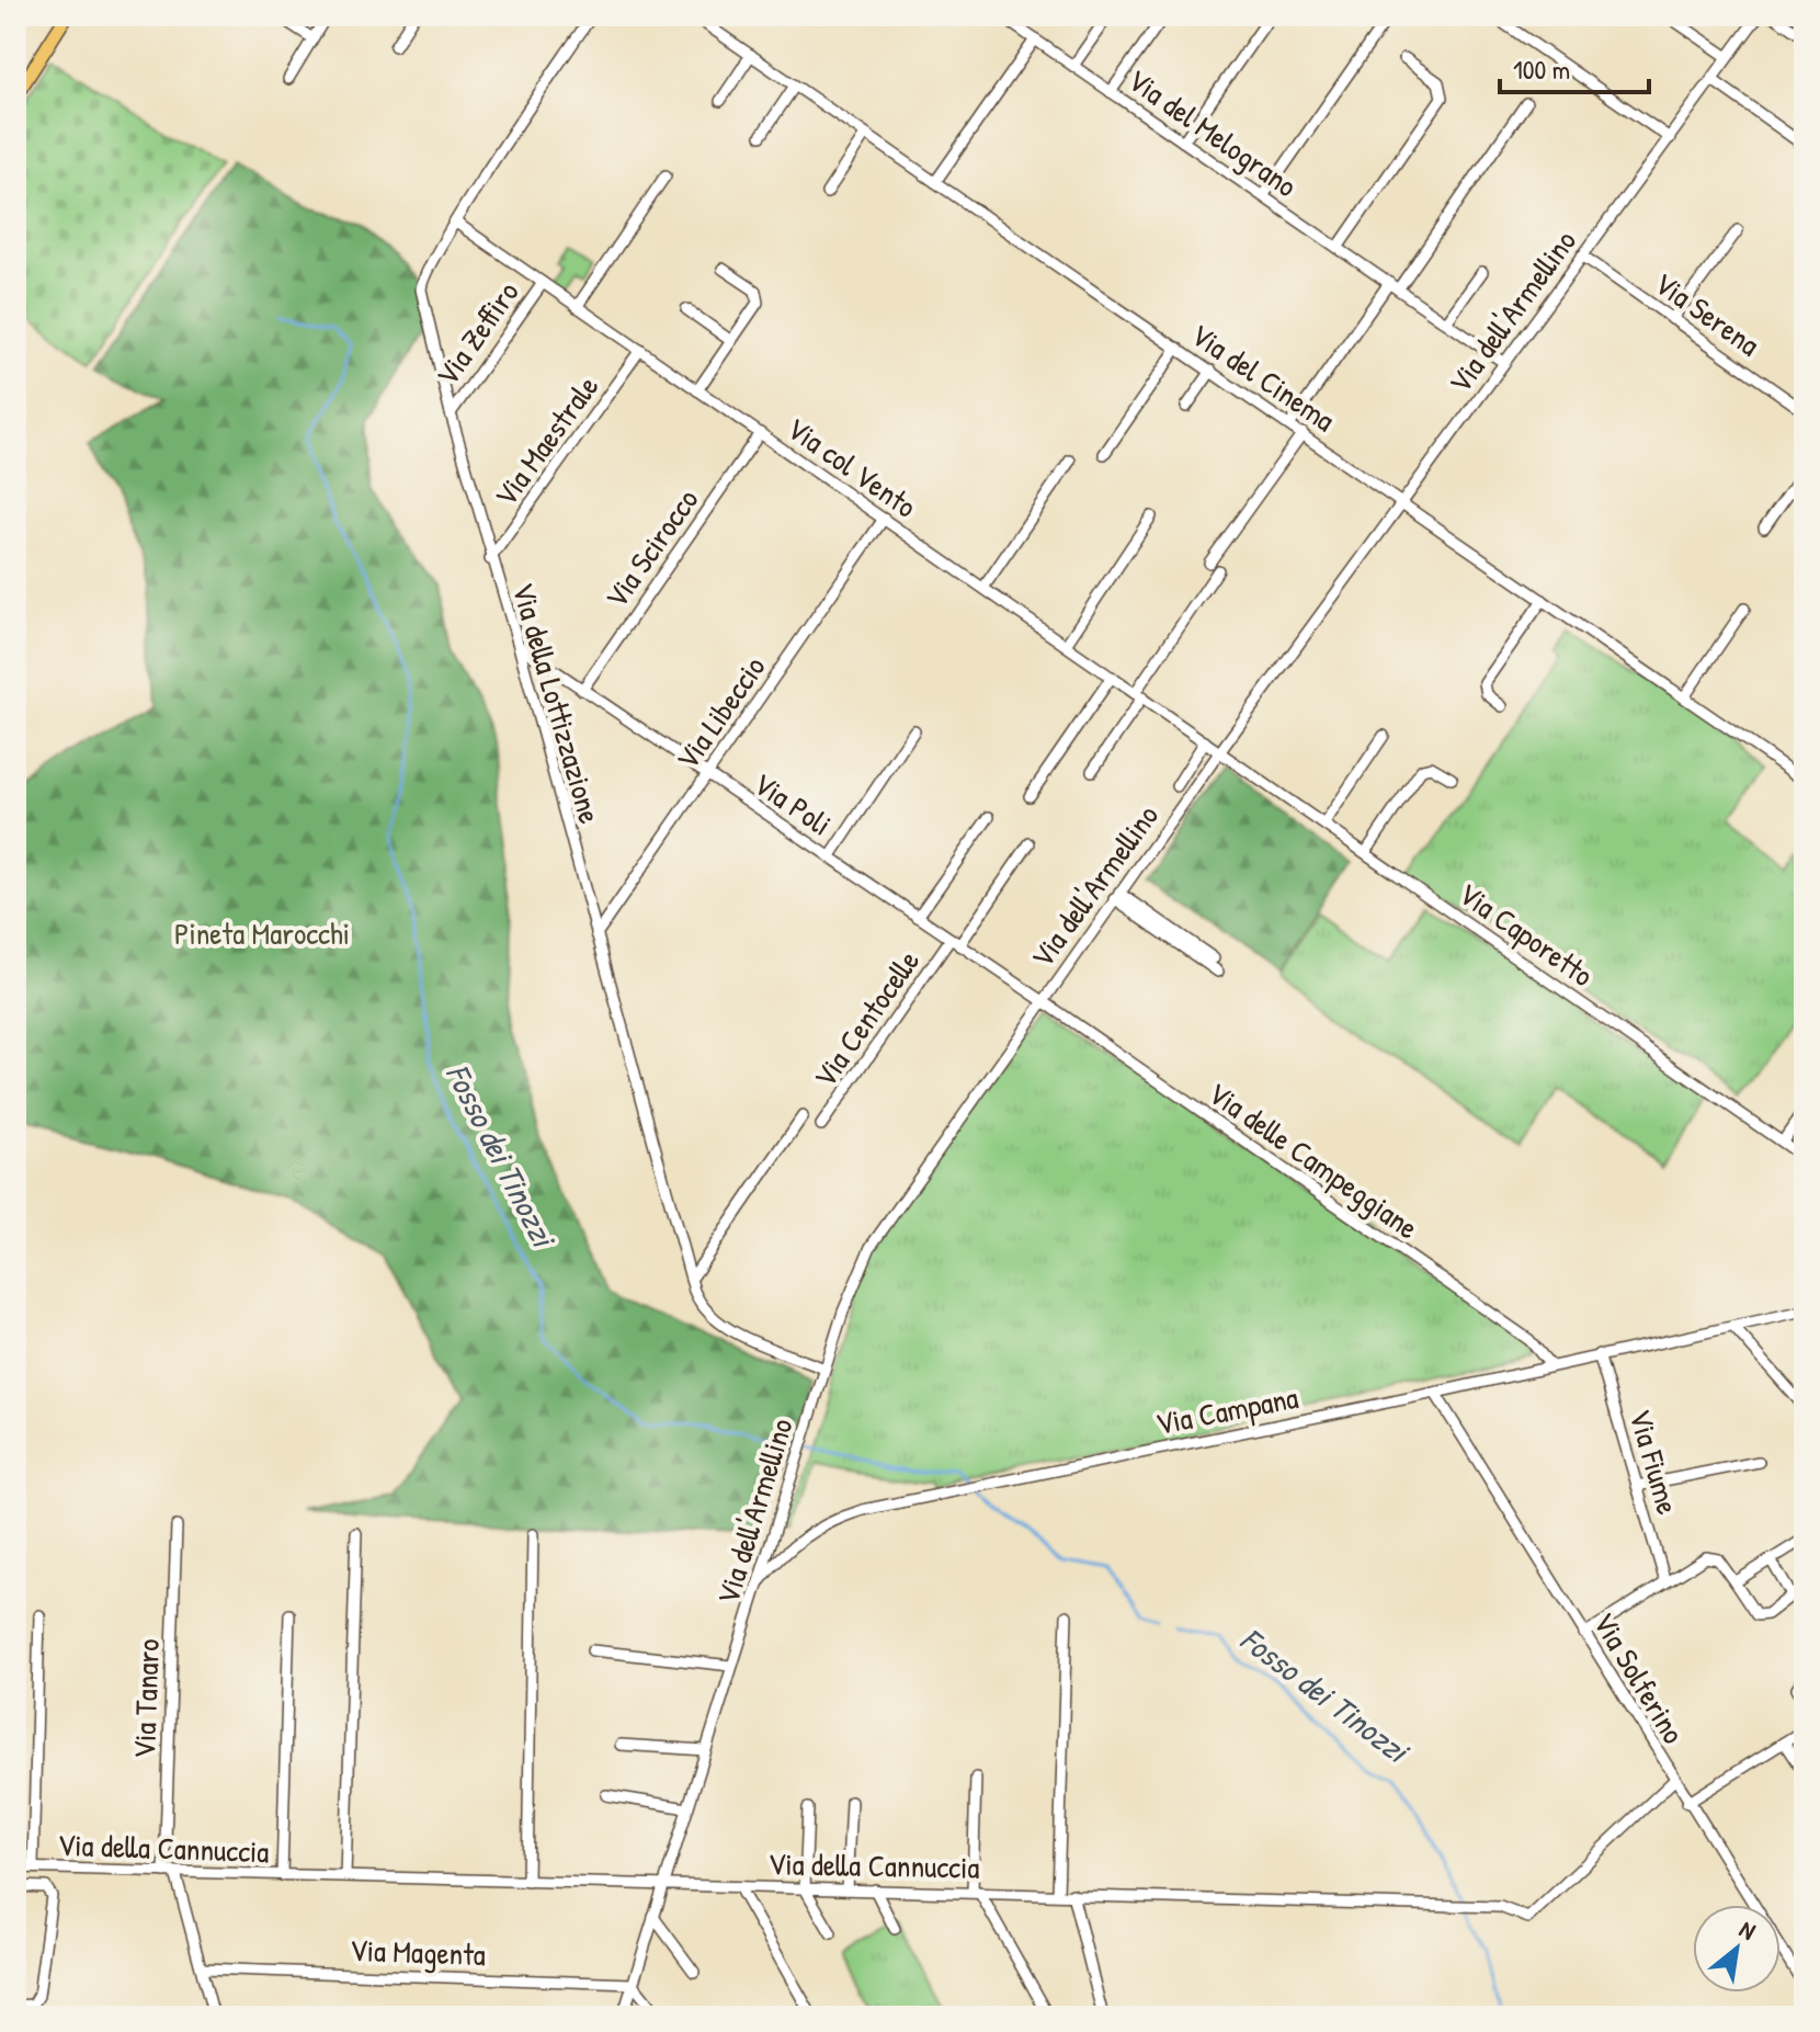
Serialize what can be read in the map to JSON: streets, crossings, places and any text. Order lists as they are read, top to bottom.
{
  "streets": {
    "street": [
      "Via del Melograno",
      "Via dell'Armellino",
      "Via Serena",
      "Via Zeffiro",
      "Via del Cinema",
      "Via Maestrale",
      "Via col Vento",
      "Via Scirocco",
      "Via della Lottizzazione",
      "Via Libeccio",
      "Via Poli",
      "Via Caporetto",
      "Via Centocelle",
      "Via delle Campeggiane",
      "Via Campana",
      "Via Fiume",
      "Via Solferino",
      "Via Tanaro",
      "Via della Cannuccia",
      "Via Magenta"
    ]
  },
  "crossings": [
    ["Via del Melograno", "Via dell'Armellino"],
    ["Via dell'Armellino", "Via Serena"],
    ["Via dell'Armellino", "Via del Cinema"],
    ["Via dell'Armellino", "Via col Vento"],
    ["Via dell'Armellino", "Via della Lottizzazione"],
    ["Via dell'Armellino", "Via Poli"],
    ["Via dell'Armellino", "Via Caporetto"],
    ["Via dell'Armellino", "Via delle Campeggiane"],
    ["Via dell'Armellino", "Via Campana"],
    ["Via dell'Armellino", "Via della Cannuccia"],
    ["Via dell'Armellino", "Via Magenta"],
    ["Via Zeffiro", "Via col Vento"],
    ["Via Zeffiro", "Via della Lottizzazione"],
    ["Via Maestrale", "Via col Vento"],
    ["Via Maestrale", "Via della Lottizzazione"],
    ["Via col Vento", "Via Scirocco"],
    ["Via col Vento", "Via della Lottizzazione"],
    ["Via col Vento", "Via Libeccio"],
    ["Via col Vento", "Via Caporetto"],
    ["Via Scirocco", "Via Poli"],
    ["Via della Lottizzazione", "Via Libeccio"],
    ["Via della Lottizzazione", "Via Poli"],
    ["Via Libeccio", "Via Poli"],
    ["Via Poli", "Via Centocelle"],
    ["Via Poli", "Via delle Campeggiane"],
    ["Via delle Campeggiane", "Via Campana"],
    ["Via Campana", "Via Fiume"],
    ["Via Campana", "Via Solferino"],
    ["Via Solferino", "Via della Cannuccia"],
    ["Via Tanaro", "Via della Cannuccia"]
  ],
  "water": ["Fosso dei Tinozzi"],
  "parks": ["Pineta Marocchi"],
  "scale_bar": "100 m",
  "north": "top right"
}
